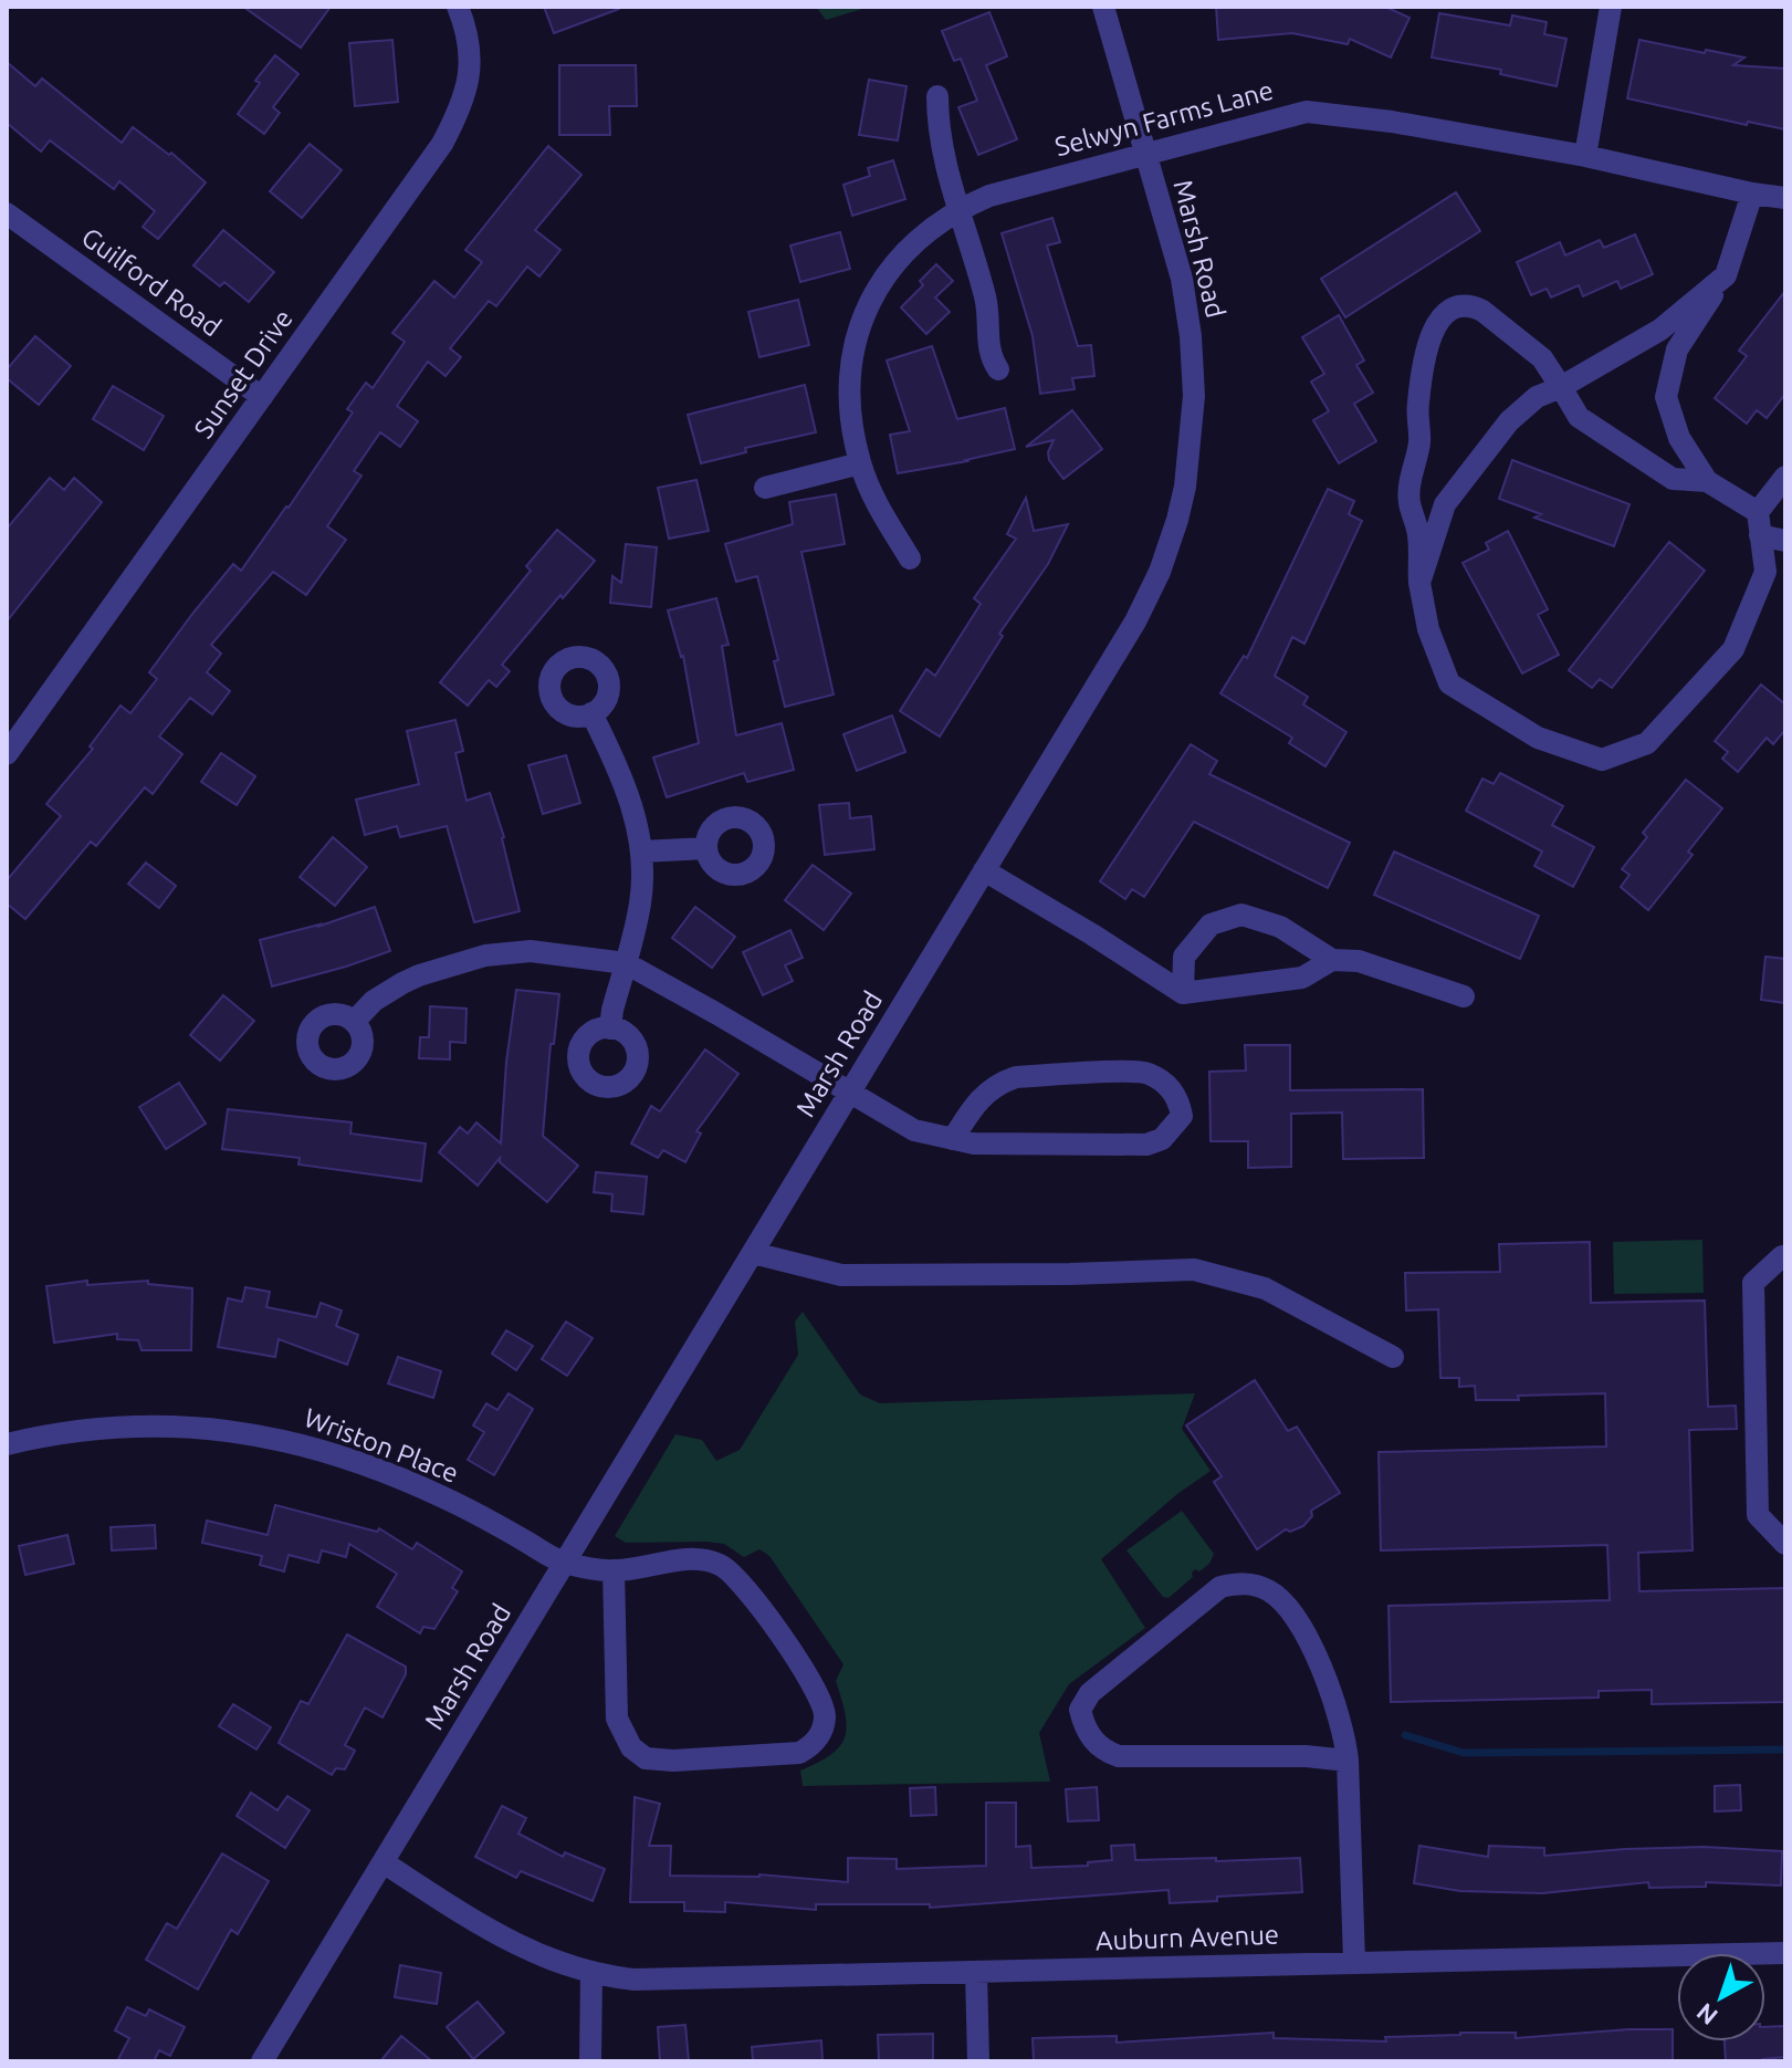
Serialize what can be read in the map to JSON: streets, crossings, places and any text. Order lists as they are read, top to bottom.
{
  "streets": {
    "street": [
      "Selwyn Farms Lane",
      "Marsh Road",
      "Guilford Road",
      "Sunset Drive",
      "Wriston Place",
      "Auburn Avenue"
    ]
  },
  "crossings": [
    ["Selwyn Farms Lane", "Marsh Road"],
    ["Marsh Road", "Wriston Place"],
    ["Marsh Road", "Auburn Avenue"],
    ["Guilford Road", "Sunset Drive"]
  ],
  "north": "bottom left"
}
